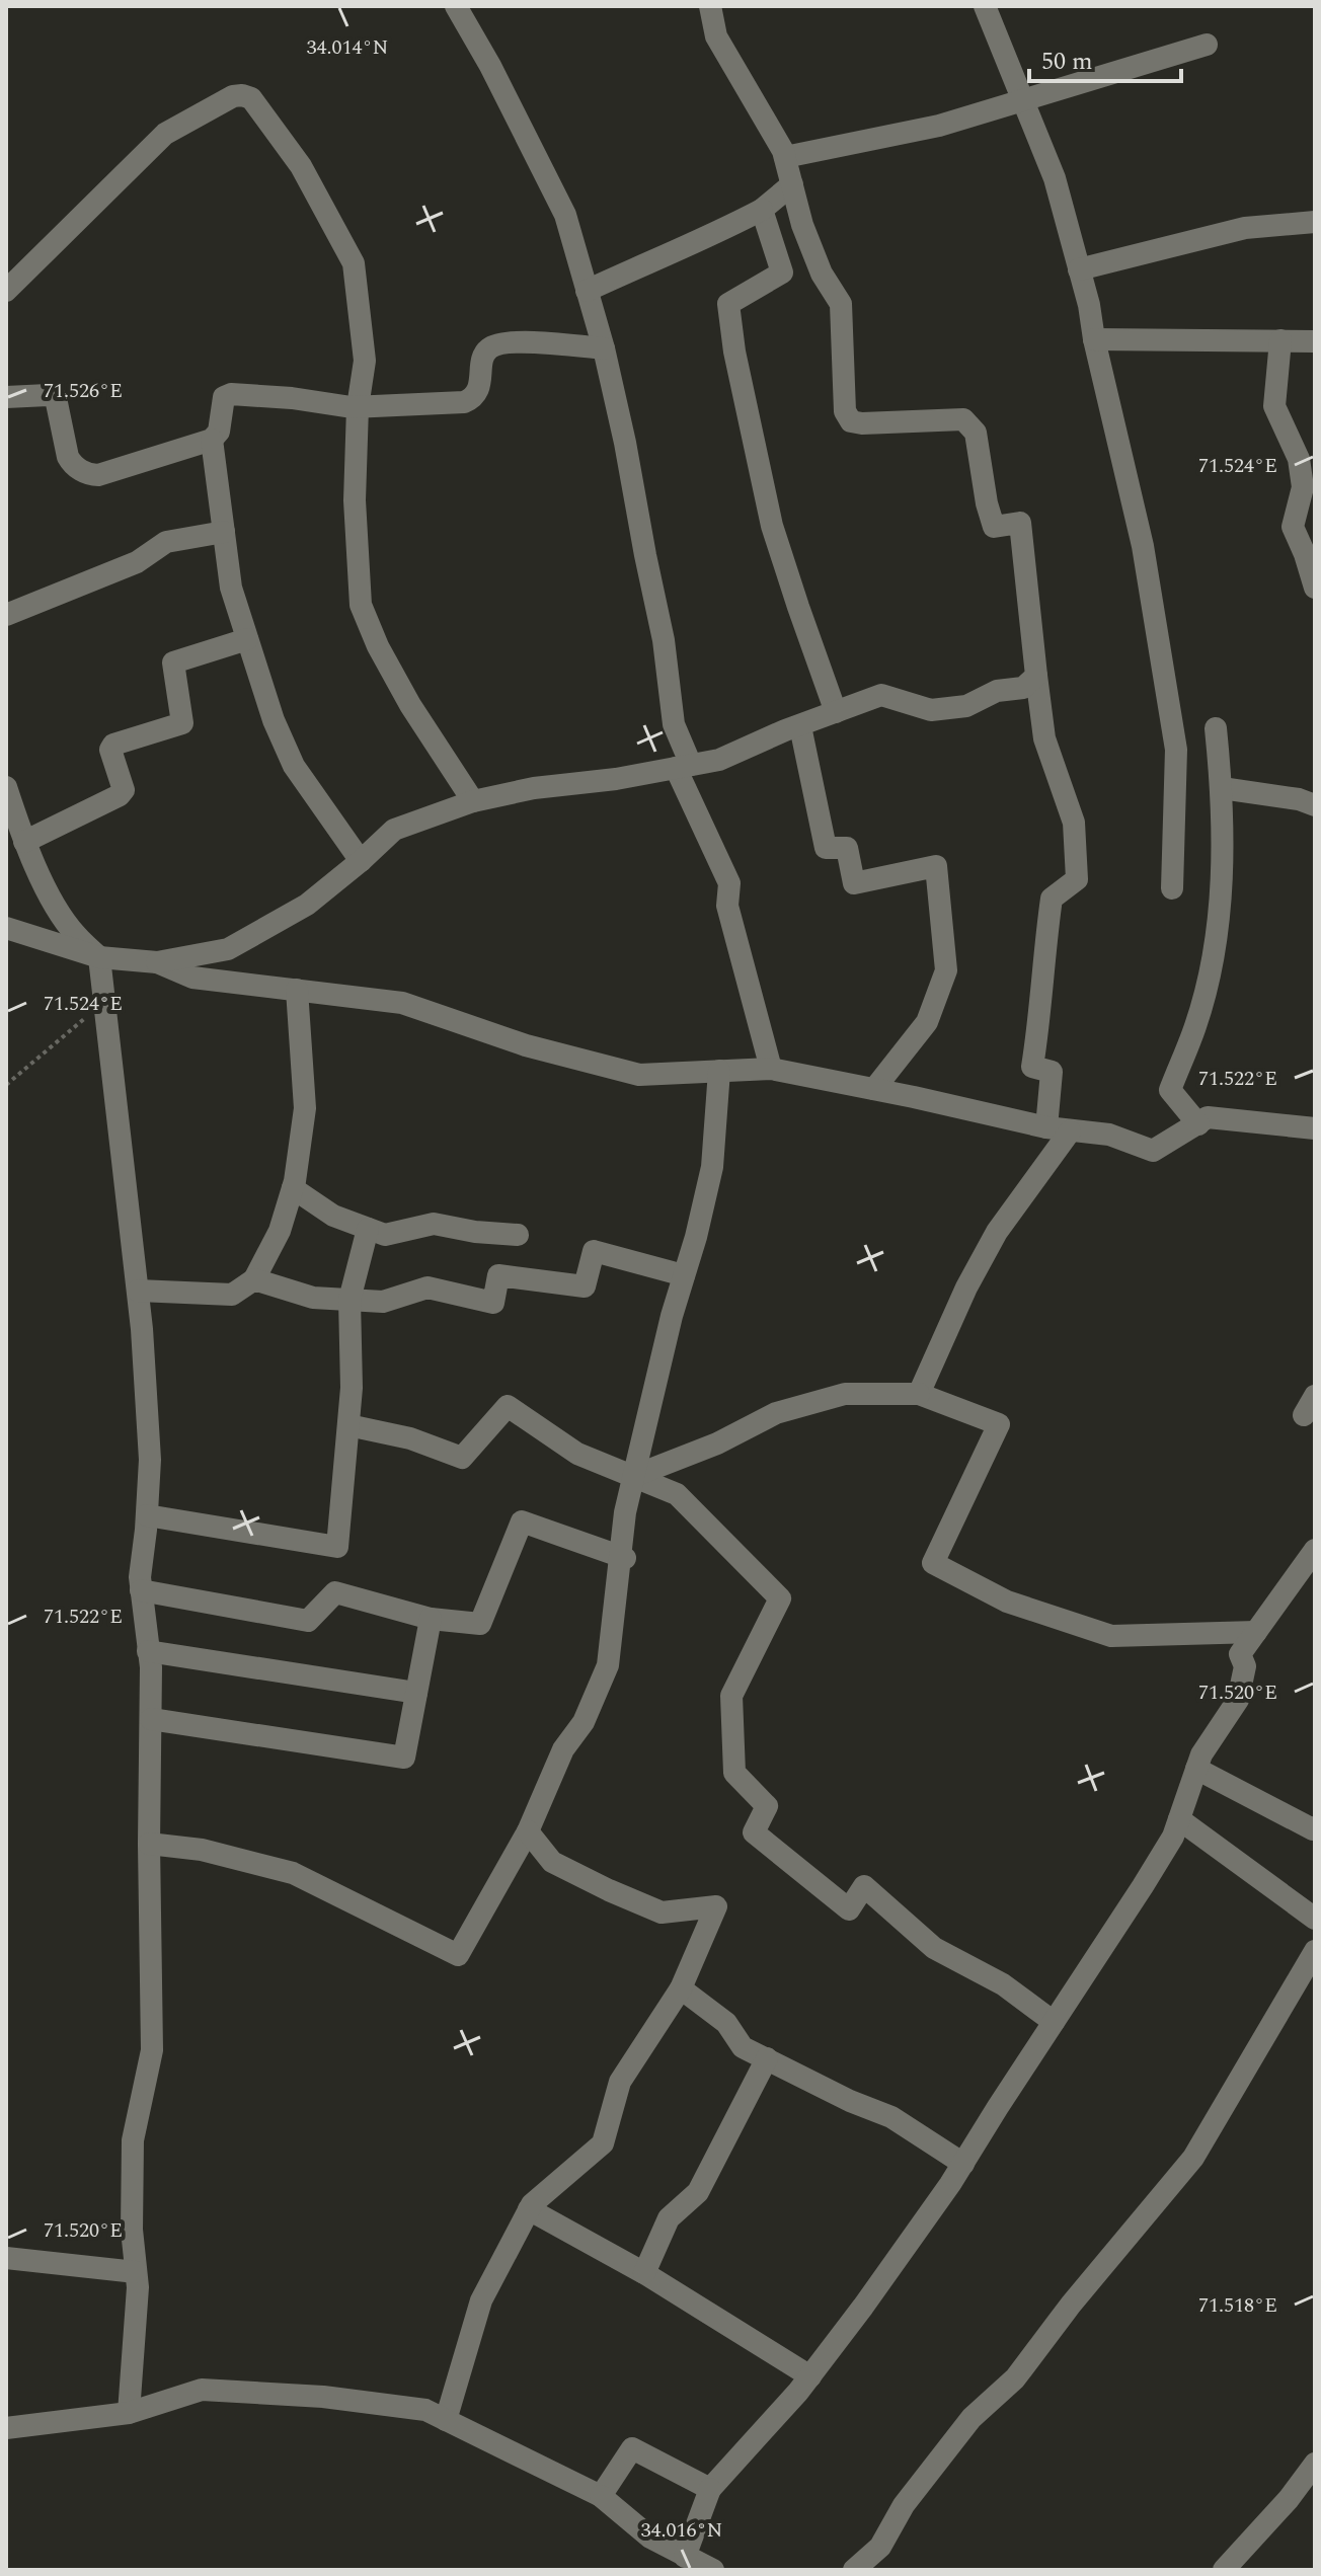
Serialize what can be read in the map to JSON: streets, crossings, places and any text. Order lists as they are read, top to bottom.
{
  "scale_bar": "50 m",
  "coordinates": [
    "34.014°N",
    "71.526°E",
    "71.524°E",
    "71.522°E",
    "71.520°E",
    "71.518°E",
    "34.016°N"
  ]
}
